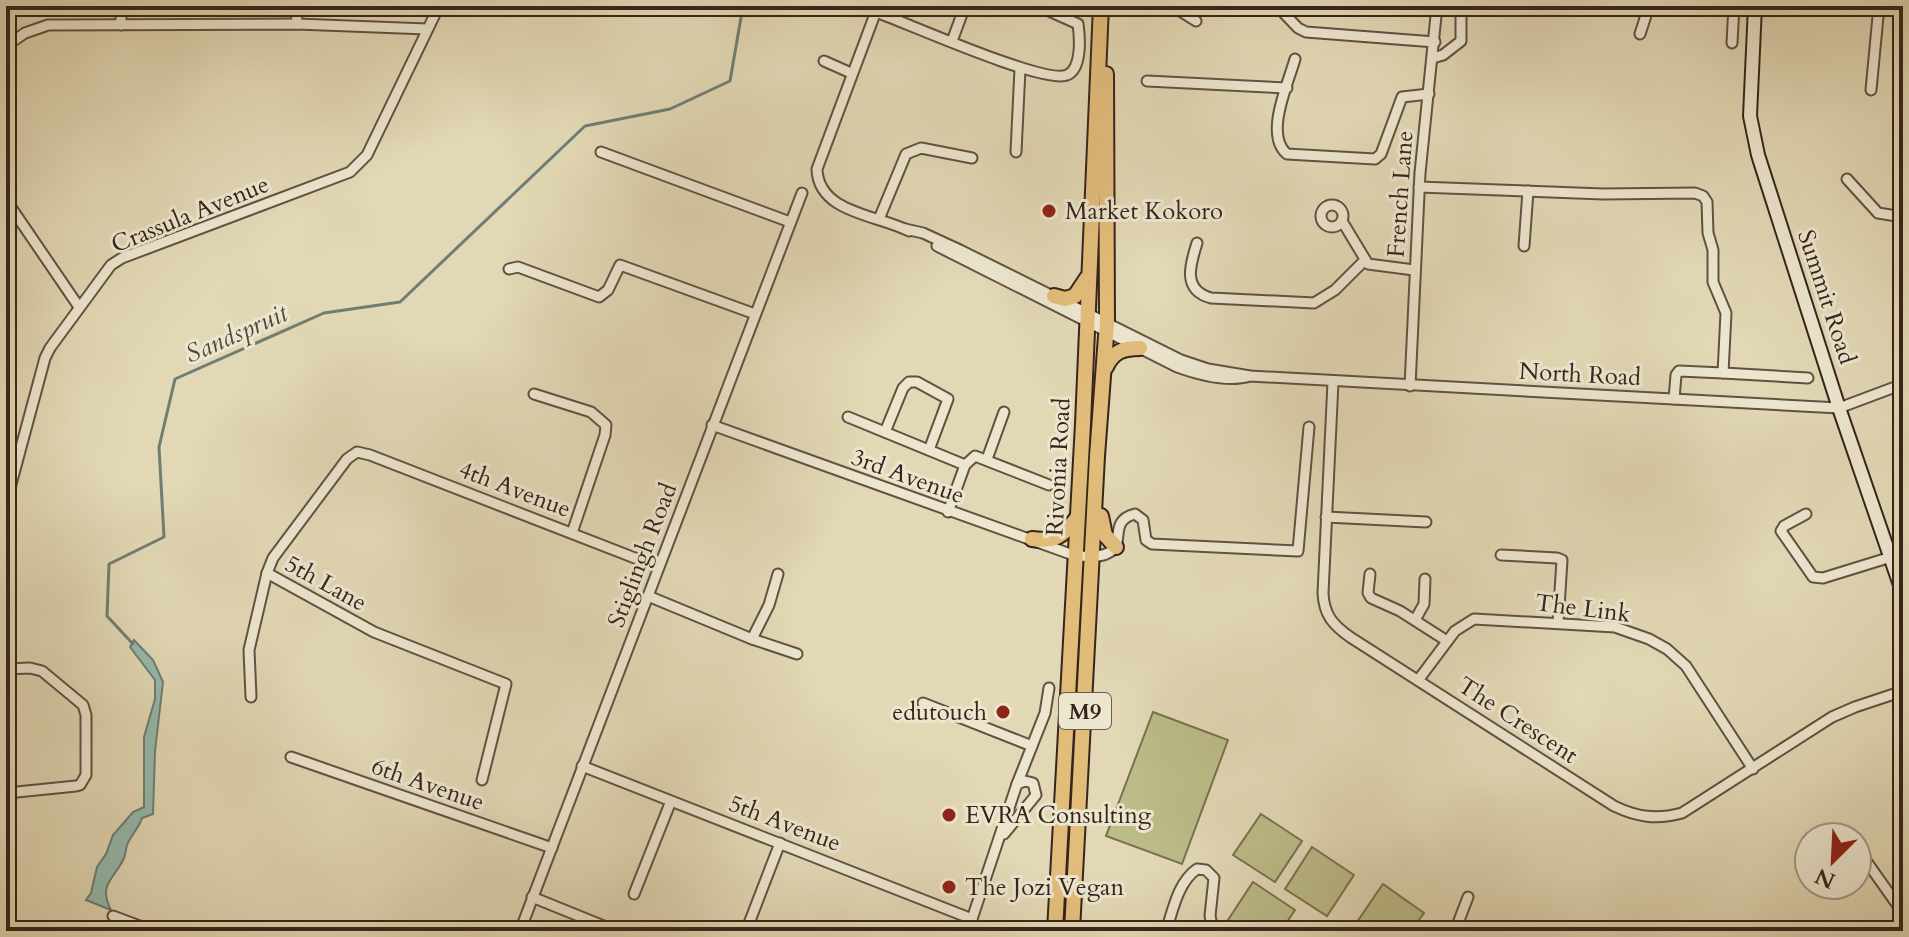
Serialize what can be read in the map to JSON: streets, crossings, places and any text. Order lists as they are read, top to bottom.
{
  "streets": {
    "main road": ["Summit Road", "Rivonia Road", "M9"],
    "street": [
      "French Lane",
      "Crassula Avenue",
      "North Road",
      "3rd Avenue",
      "4th Avenue",
      "Stiglingh Road",
      "5th Lane",
      "The Link",
      "The Crescent",
      "6th Avenue",
      "5th Avenue"
    ]
  },
  "crossings": [
    ["French Lane", "North Road"],
    ["Summit Road", "North Road"],
    ["North Road", "Rivonia Road"],
    ["North Road", "The Crescent"],
    ["Rivonia Road", "3rd Avenue"],
    ["3rd Avenue", "Stiglingh Road"],
    ["4th Avenue", "Stiglingh Road"],
    ["4th Avenue", "5th Lane"],
    ["Stiglingh Road", "6th Avenue"],
    ["Stiglingh Road", "5th Avenue"],
    ["The Link", "The Crescent"]
  ],
  "water": ["Sandspruit"],
  "places": [
    "Market Kokoro",
    "edutouch",
    "EVRA Consulting",
    "The Jozi Vegan"
  ],
  "north": "bottom left"
}
